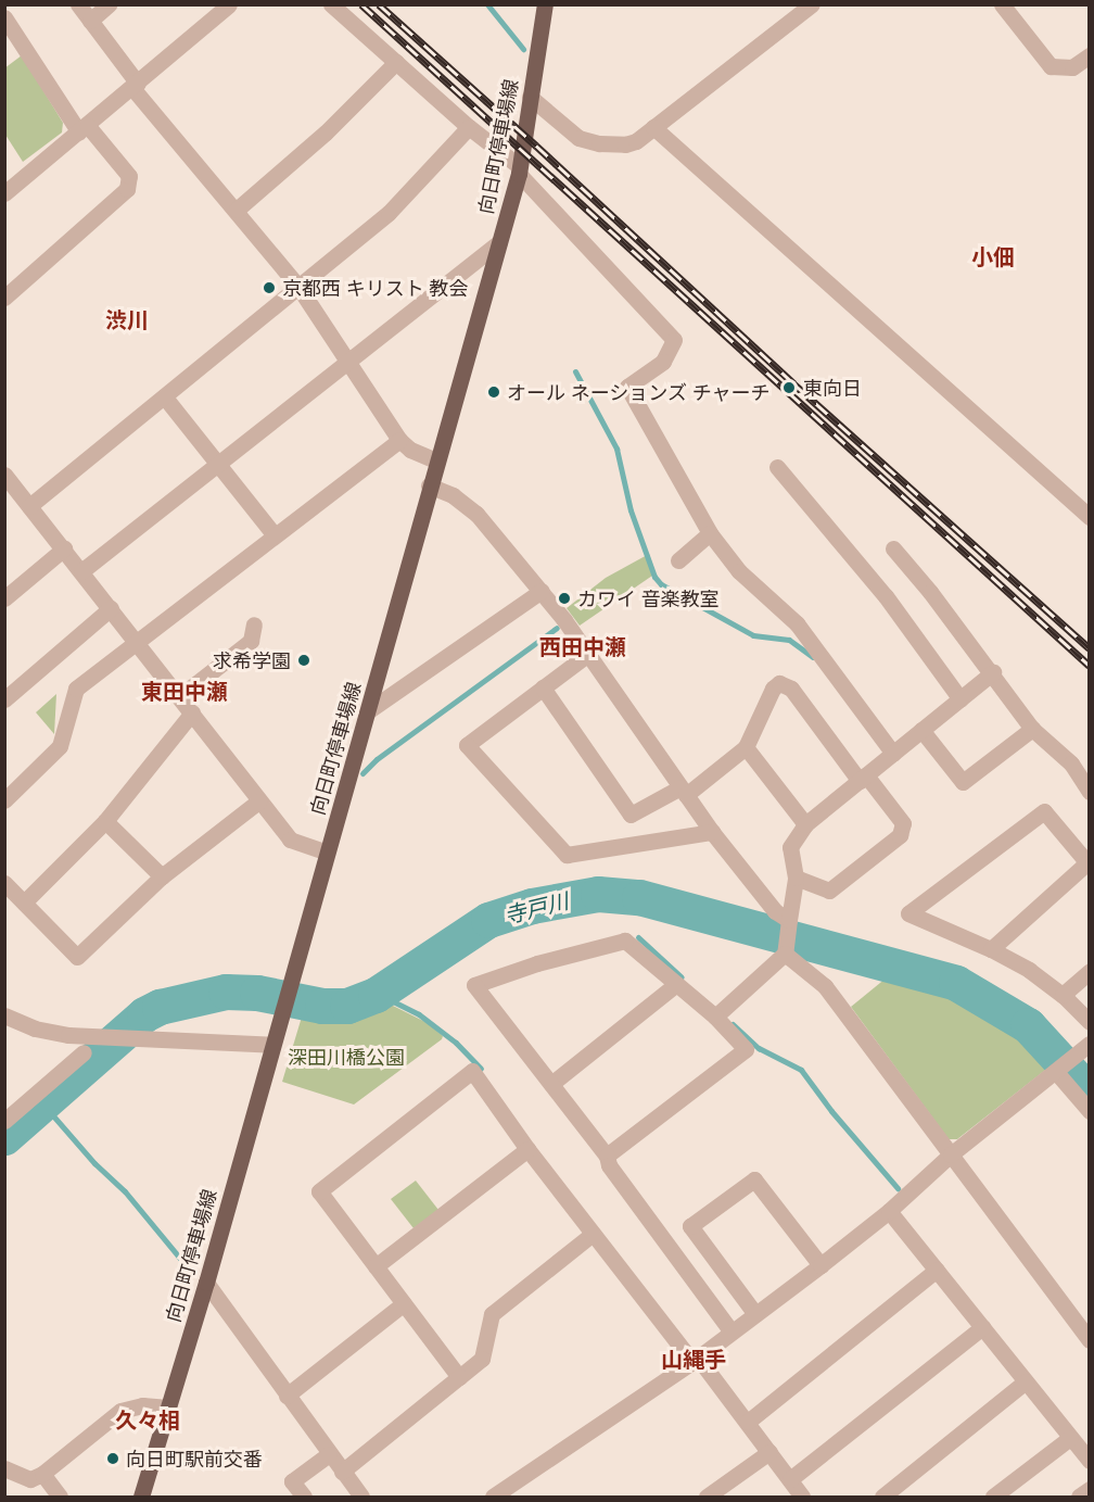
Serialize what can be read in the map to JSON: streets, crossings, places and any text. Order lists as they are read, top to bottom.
{
  "streets": {
    "main road": ["向日町停車場線"]
  },
  "districts": [
    "小佃",
    "渋川",
    "西田中瀬",
    "東田中瀬",
    "山縄手",
    "久々相"
  ],
  "water": ["寺戸川"],
  "parks": ["深田川橋公園"],
  "places": [
    "京都西 キリスト 教会",
    "東向日",
    "オール ネーションズ チャーチ",
    "カワイ 音楽教室",
    "求希学園",
    "向日町駅前交番"
  ]
}
